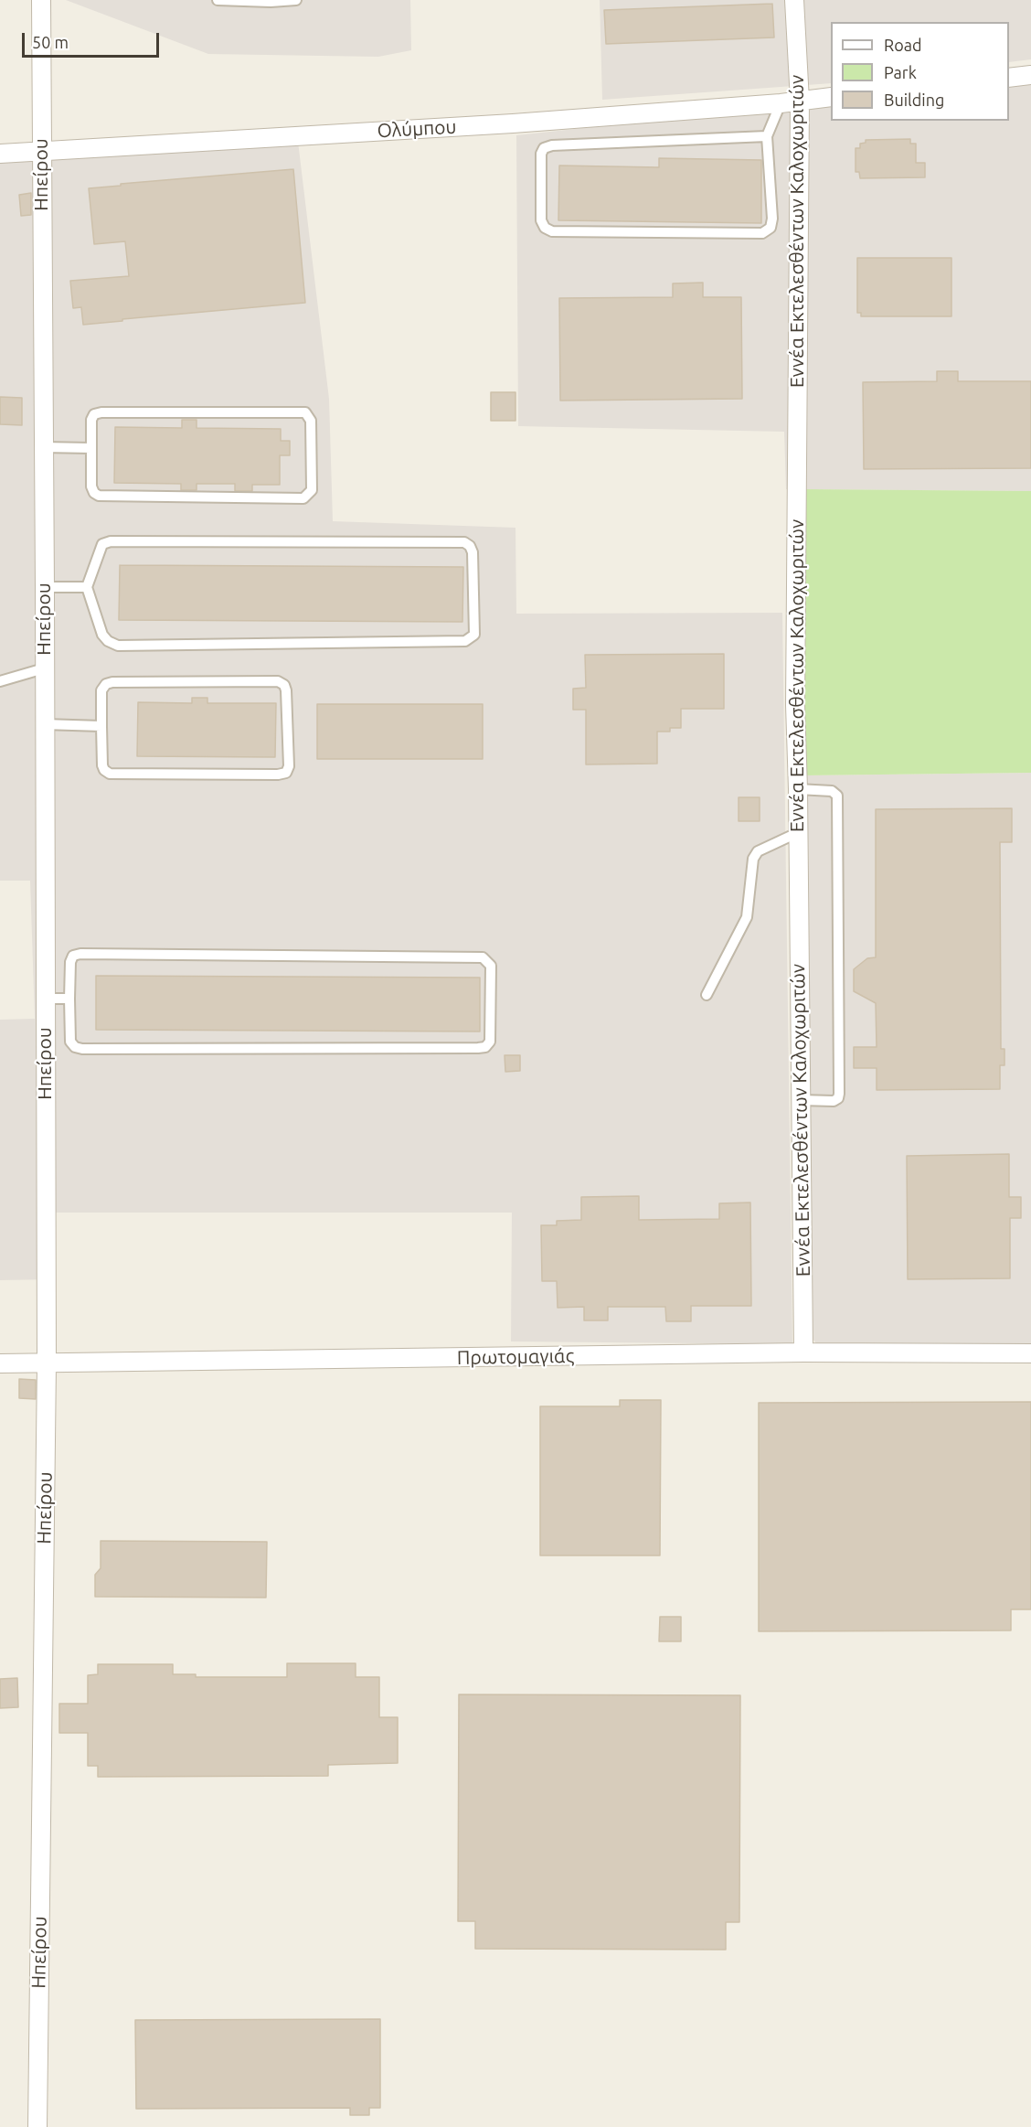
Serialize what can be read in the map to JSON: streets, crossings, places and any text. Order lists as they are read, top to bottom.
{
  "streets": {
    "street": [
      "Ολύμπου",
      "Ηπείρου",
      "Εννέα Εκτελεσθέντων Καλοχωριτών",
      "Πρωτομαγιάς"
    ]
  },
  "crossings": [
    ["Ολύμπου", "Ηπείρου"],
    ["Ολύμπου", "Εννέα Εκτελεσθέντων Καλοχωριτών"],
    ["Ηπείρου", "Πρωτομαγιάς"],
    ["Εννέα Εκτελεσθέντων Καλοχωριτών", "Πρωτομαγιάς"]
  ],
  "legend": ["Road", "Park", "Building"],
  "scale_bar": "50 m"
}
